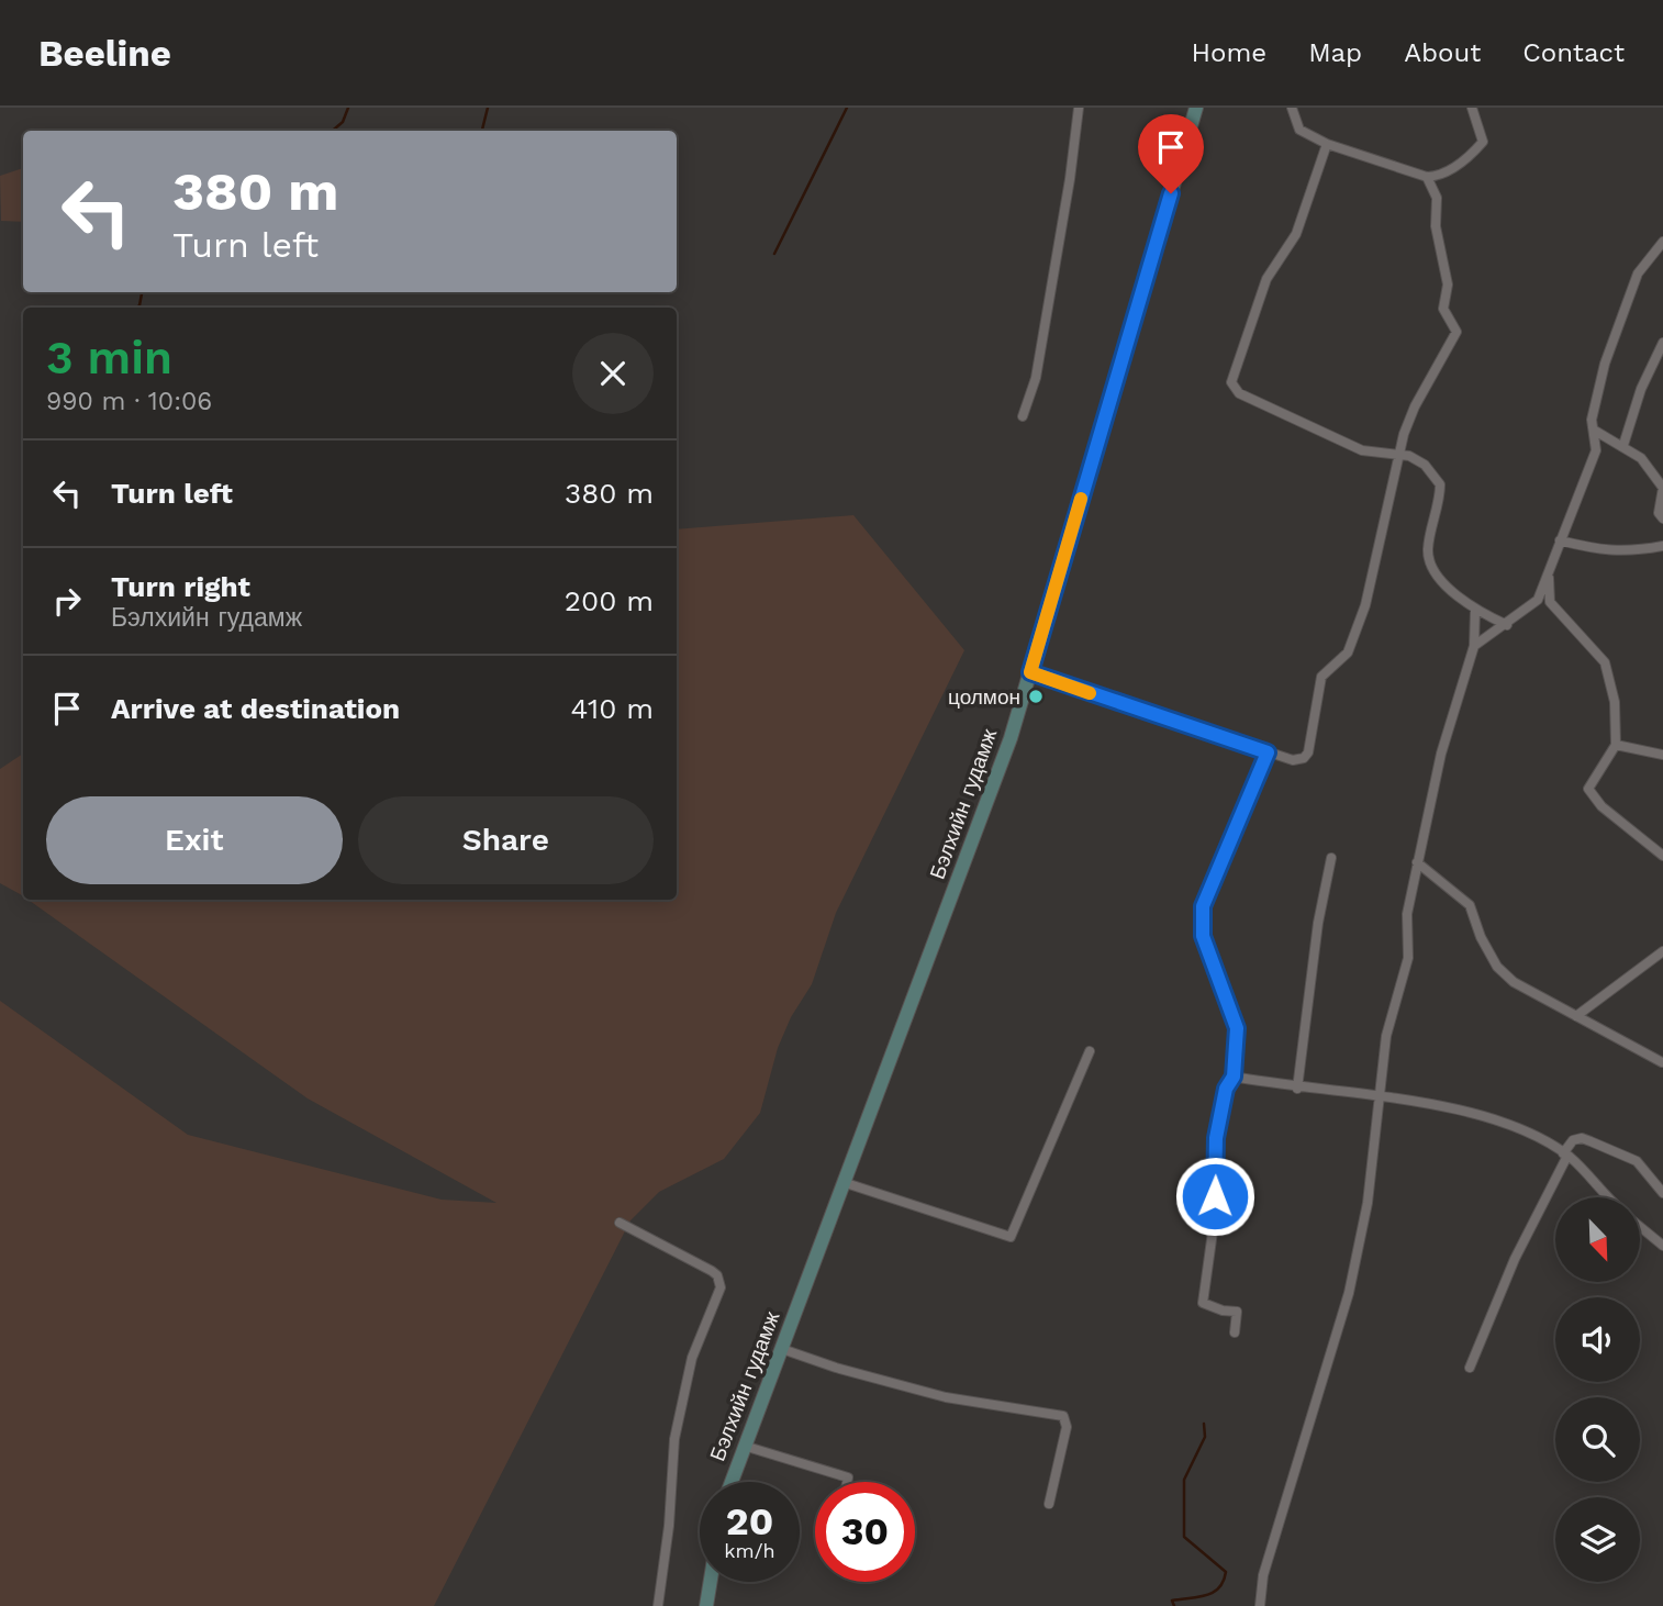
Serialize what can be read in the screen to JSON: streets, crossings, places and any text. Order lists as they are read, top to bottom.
{
  "streets": {
    "main road": ["Бэлхийн гудамж"]
  },
  "places": ["цолмон"],
  "north": "bottom right",
  "page": {
    "header": "Beeline",
    "nav": [
      "Home",
      "Map",
      "About",
      "Contact"
    ],
    "turn": ["380 m", "Turn left"],
    "heading": ["3 min", "990 m · 10:06"],
    "list": [
      {
        "name": "Turn left",
        "value": "380 m"
      },
      {
        "name": "Turn right",
        "note": "Бэлхийн гудамж",
        "value": "200 m"
      },
      {
        "name": "Arrive at destination",
        "value": "410 m"
      }
    ],
    "buttons": ["Exit", "Share"],
    "speed": "20 km/h",
    "limit": "30"
  }
}
